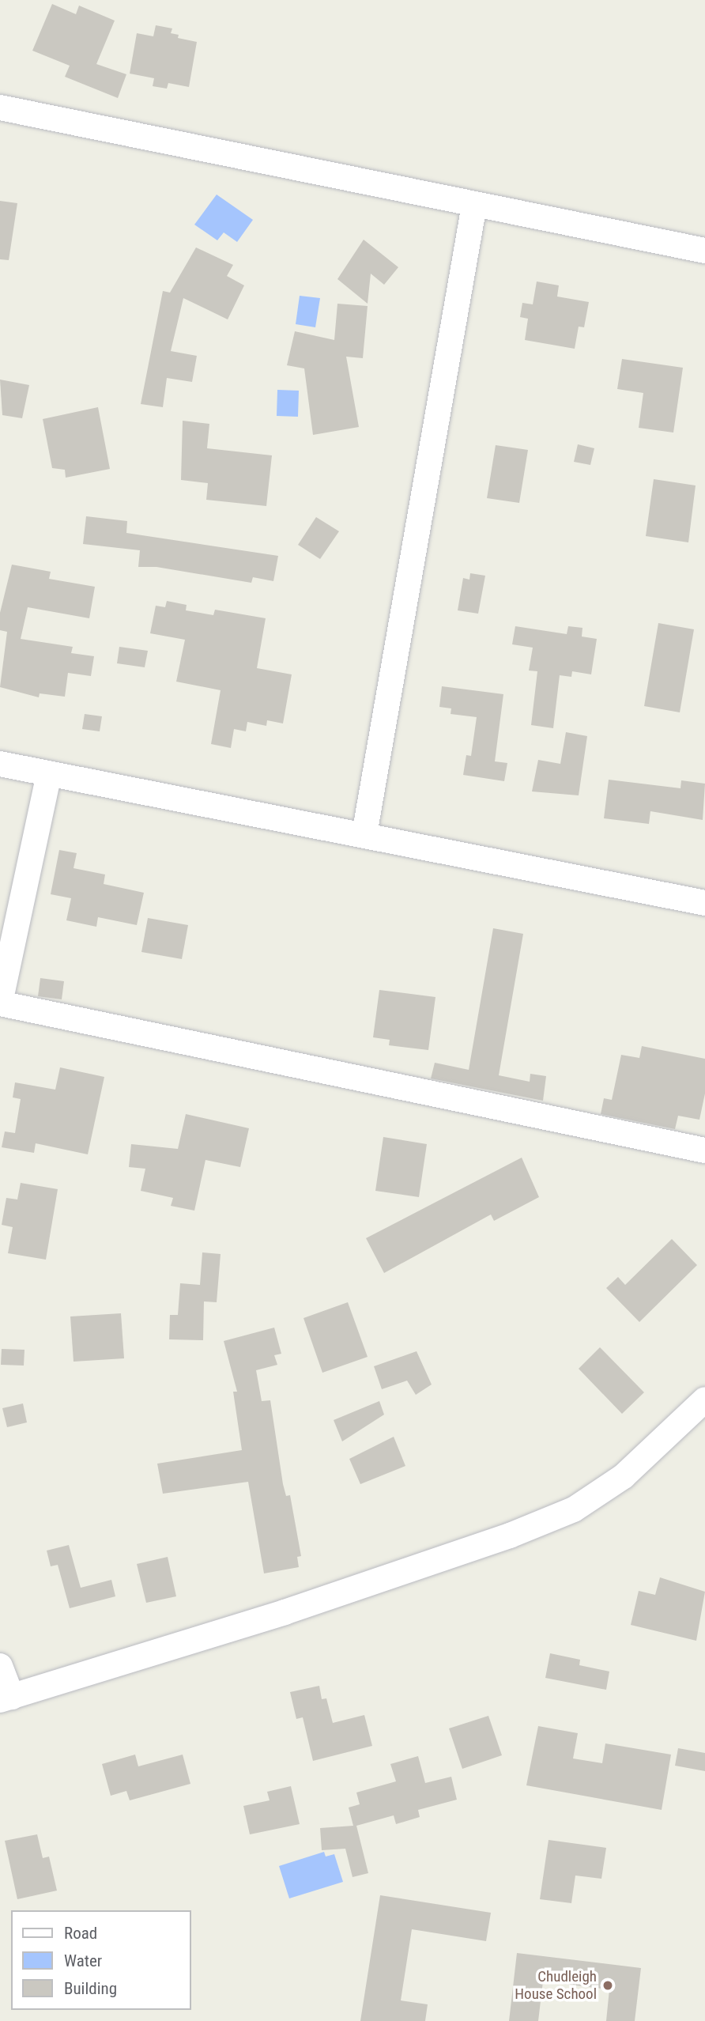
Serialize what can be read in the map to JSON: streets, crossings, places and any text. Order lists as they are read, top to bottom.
{
  "places": ["Chudleigh House School"],
  "legend": ["Road", "Water", "Building"]
}
